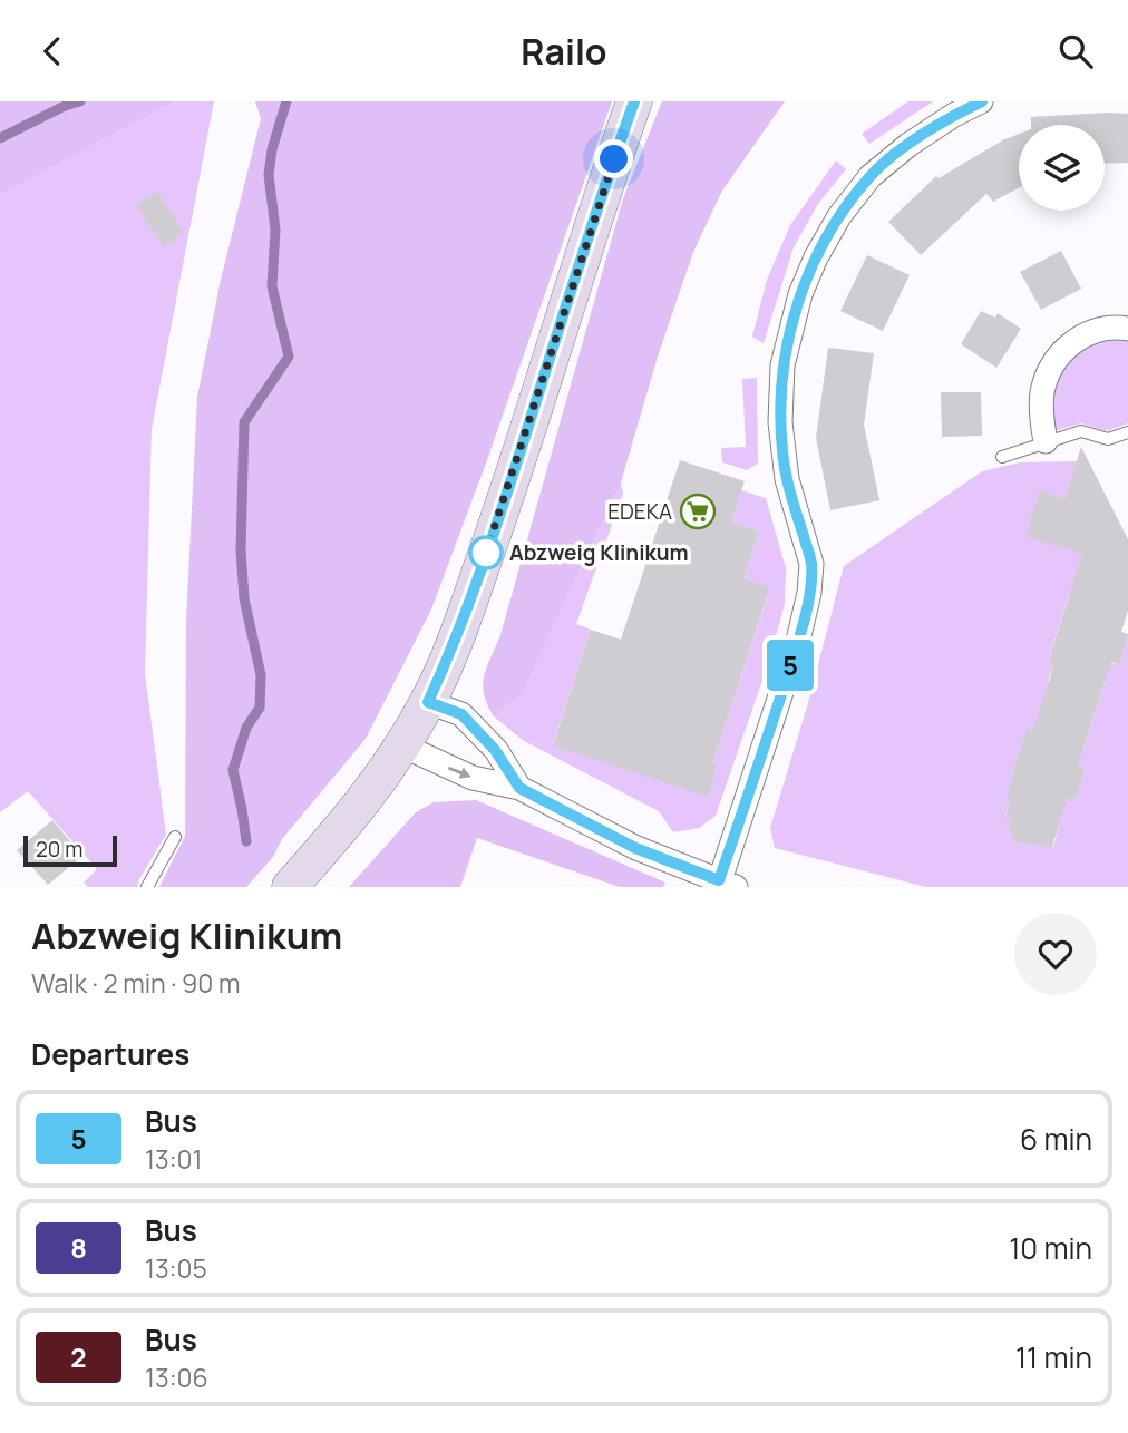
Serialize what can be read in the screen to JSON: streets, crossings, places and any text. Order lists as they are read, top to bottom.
{
  "places": {
    "supermarket": ["EDEKA"],
    "other": ["Abzweig Klinikum"]
  },
  "lines": ["bus line 5"],
  "scale_bar": "20 m",
  "page": {
    "header": "Railo",
    "on_map": "5",
    "scale": "20 m",
    "heading": [
      ["Abzweig Klinikum", "Walk · 2 min · 90 m"],
      "Departures"
    ],
    "list": [
      {
        "mark": "5",
        "name": "Bus",
        "note": "13:01",
        "value": "6 min"
      },
      {
        "mark": "8",
        "name": "Bus",
        "note": "13:05",
        "value": "10 min"
      },
      {
        "mark": "2",
        "name": "Bus",
        "note": "13:06",
        "value": "11 min"
      }
    ]
  }
}
